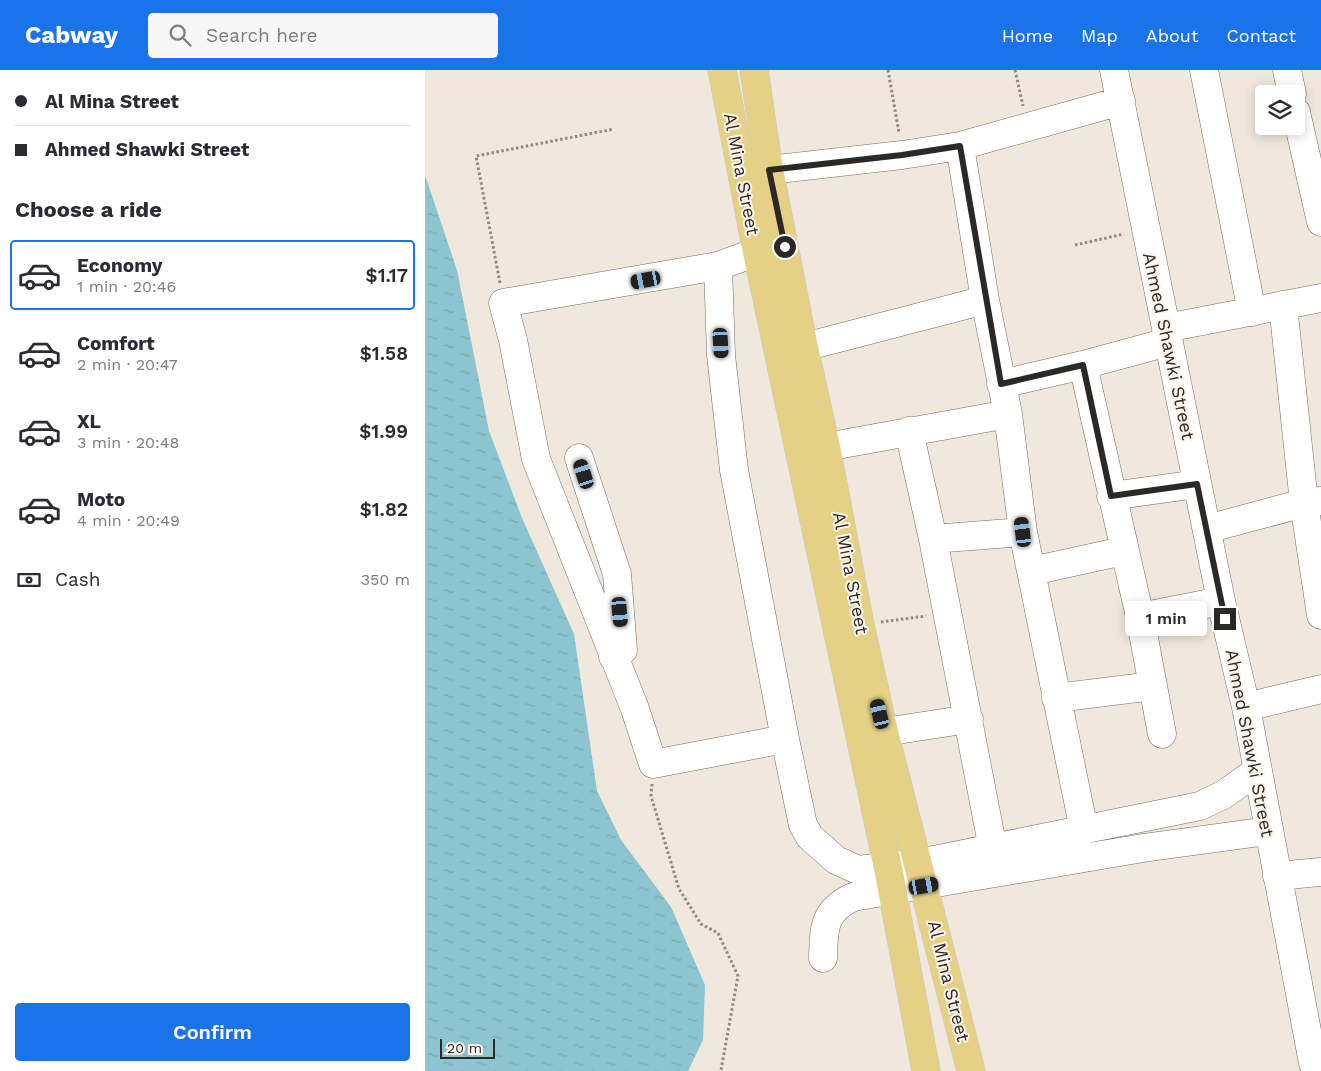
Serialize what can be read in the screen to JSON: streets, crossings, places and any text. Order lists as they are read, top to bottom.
{
  "streets": {
    "main road": ["Al Mina Street"],
    "street": ["Ahmed Shawki Street"]
  },
  "scale_bar": "20 m",
  "page": {
    "header": "Cabway",
    "search": "Search here",
    "nav": [
      "Home",
      "Map",
      "About",
      "Contact"
    ],
    "banner": ["Al Mina Street", "Ahmed Shawki Street"],
    "heading": "Choose a ride",
    "list": [
      {
        "name": "Economy",
        "note": "1 min · 20:46",
        "value": "$1.17"
      },
      {
        "name": "Comfort",
        "note": "2 min · 20:47",
        "value": "$1.58"
      },
      {
        "name": "XL",
        "note": "3 min · 20:48",
        "value": "$1.99"
      },
      {
        "name": "Moto",
        "note": "4 min · 20:49",
        "value": "$1.82"
      }
    ],
    "pay": ["Cash", "350 m"],
    "bubble": "1 min",
    "buttons": "Confirm",
    "scale": "20 m"
  }
}
